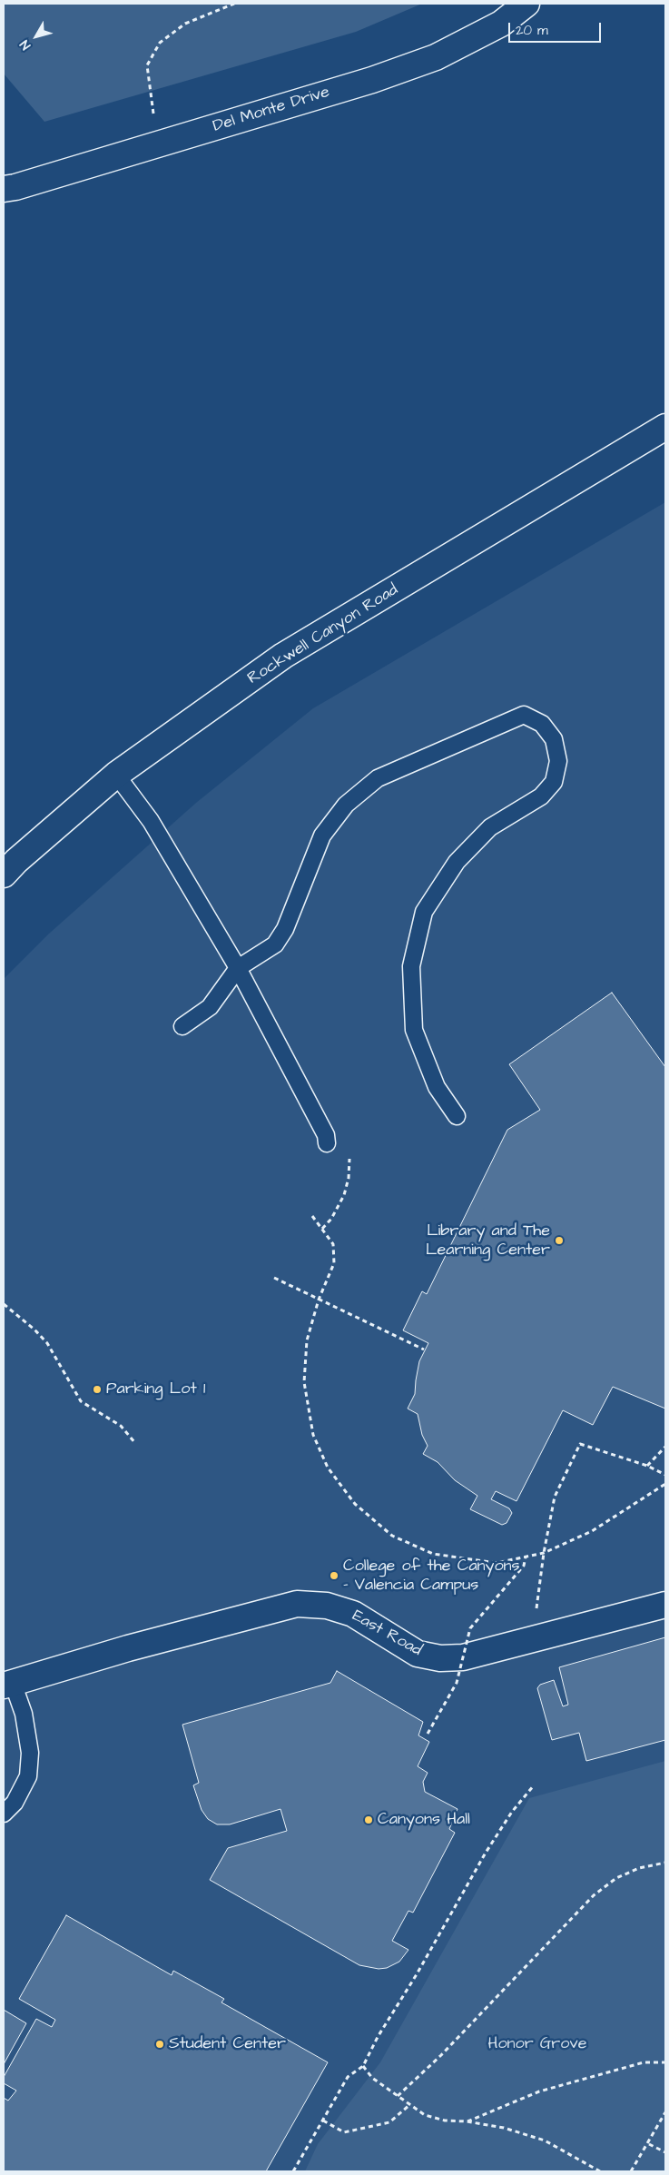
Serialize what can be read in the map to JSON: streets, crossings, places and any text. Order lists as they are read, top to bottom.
{
  "streets": {
    "street": ["Del Monte Drive", "Rockwell Canyon Road", "East Road"]
  },
  "parks": ["Honor Grove"],
  "places": [
    "Library and The Learning Center",
    "Parking Lot 1",
    "College of the Canyons - Valencia Campus",
    "Canyons Hall",
    "Student Center"
  ],
  "scale_bar": "20 m",
  "north": "bottom left"
}
